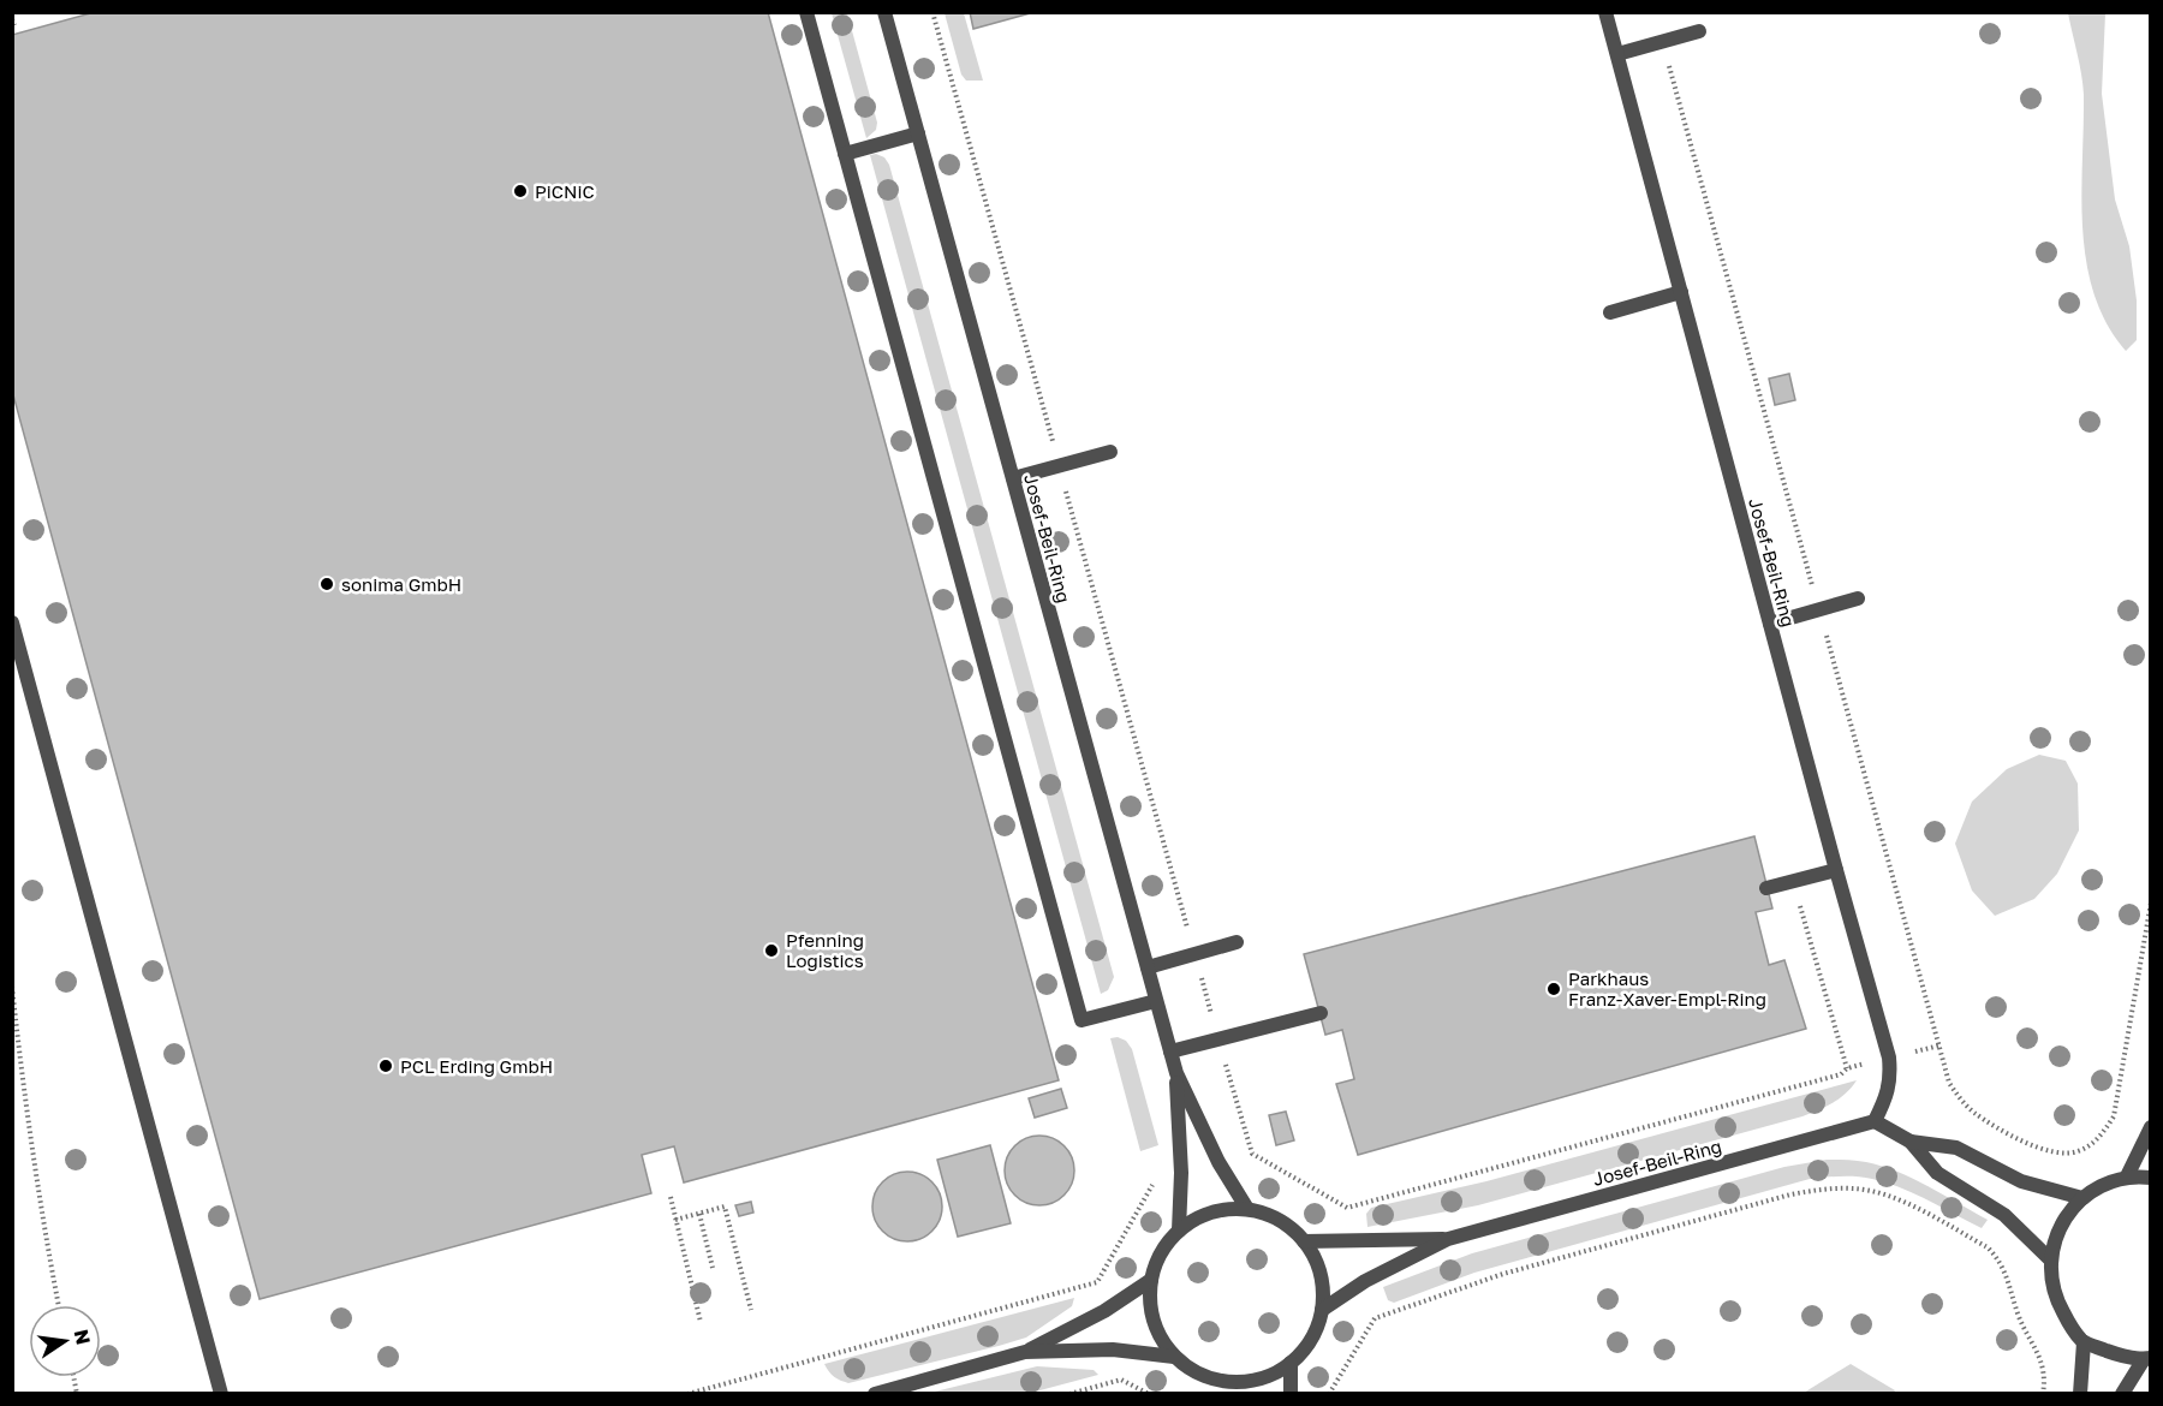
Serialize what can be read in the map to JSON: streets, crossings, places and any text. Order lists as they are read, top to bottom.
{
  "streets": {
    "street": ["Josef-Beil-Ring"]
  },
  "places": [
    "PiCNiC",
    "sonima GmbH",
    "Pfenning Logistics",
    "Parkhaus Franz-Xaver-Empl-Ring",
    "PCL Erding GmbH"
  ],
  "north": "right"
}
